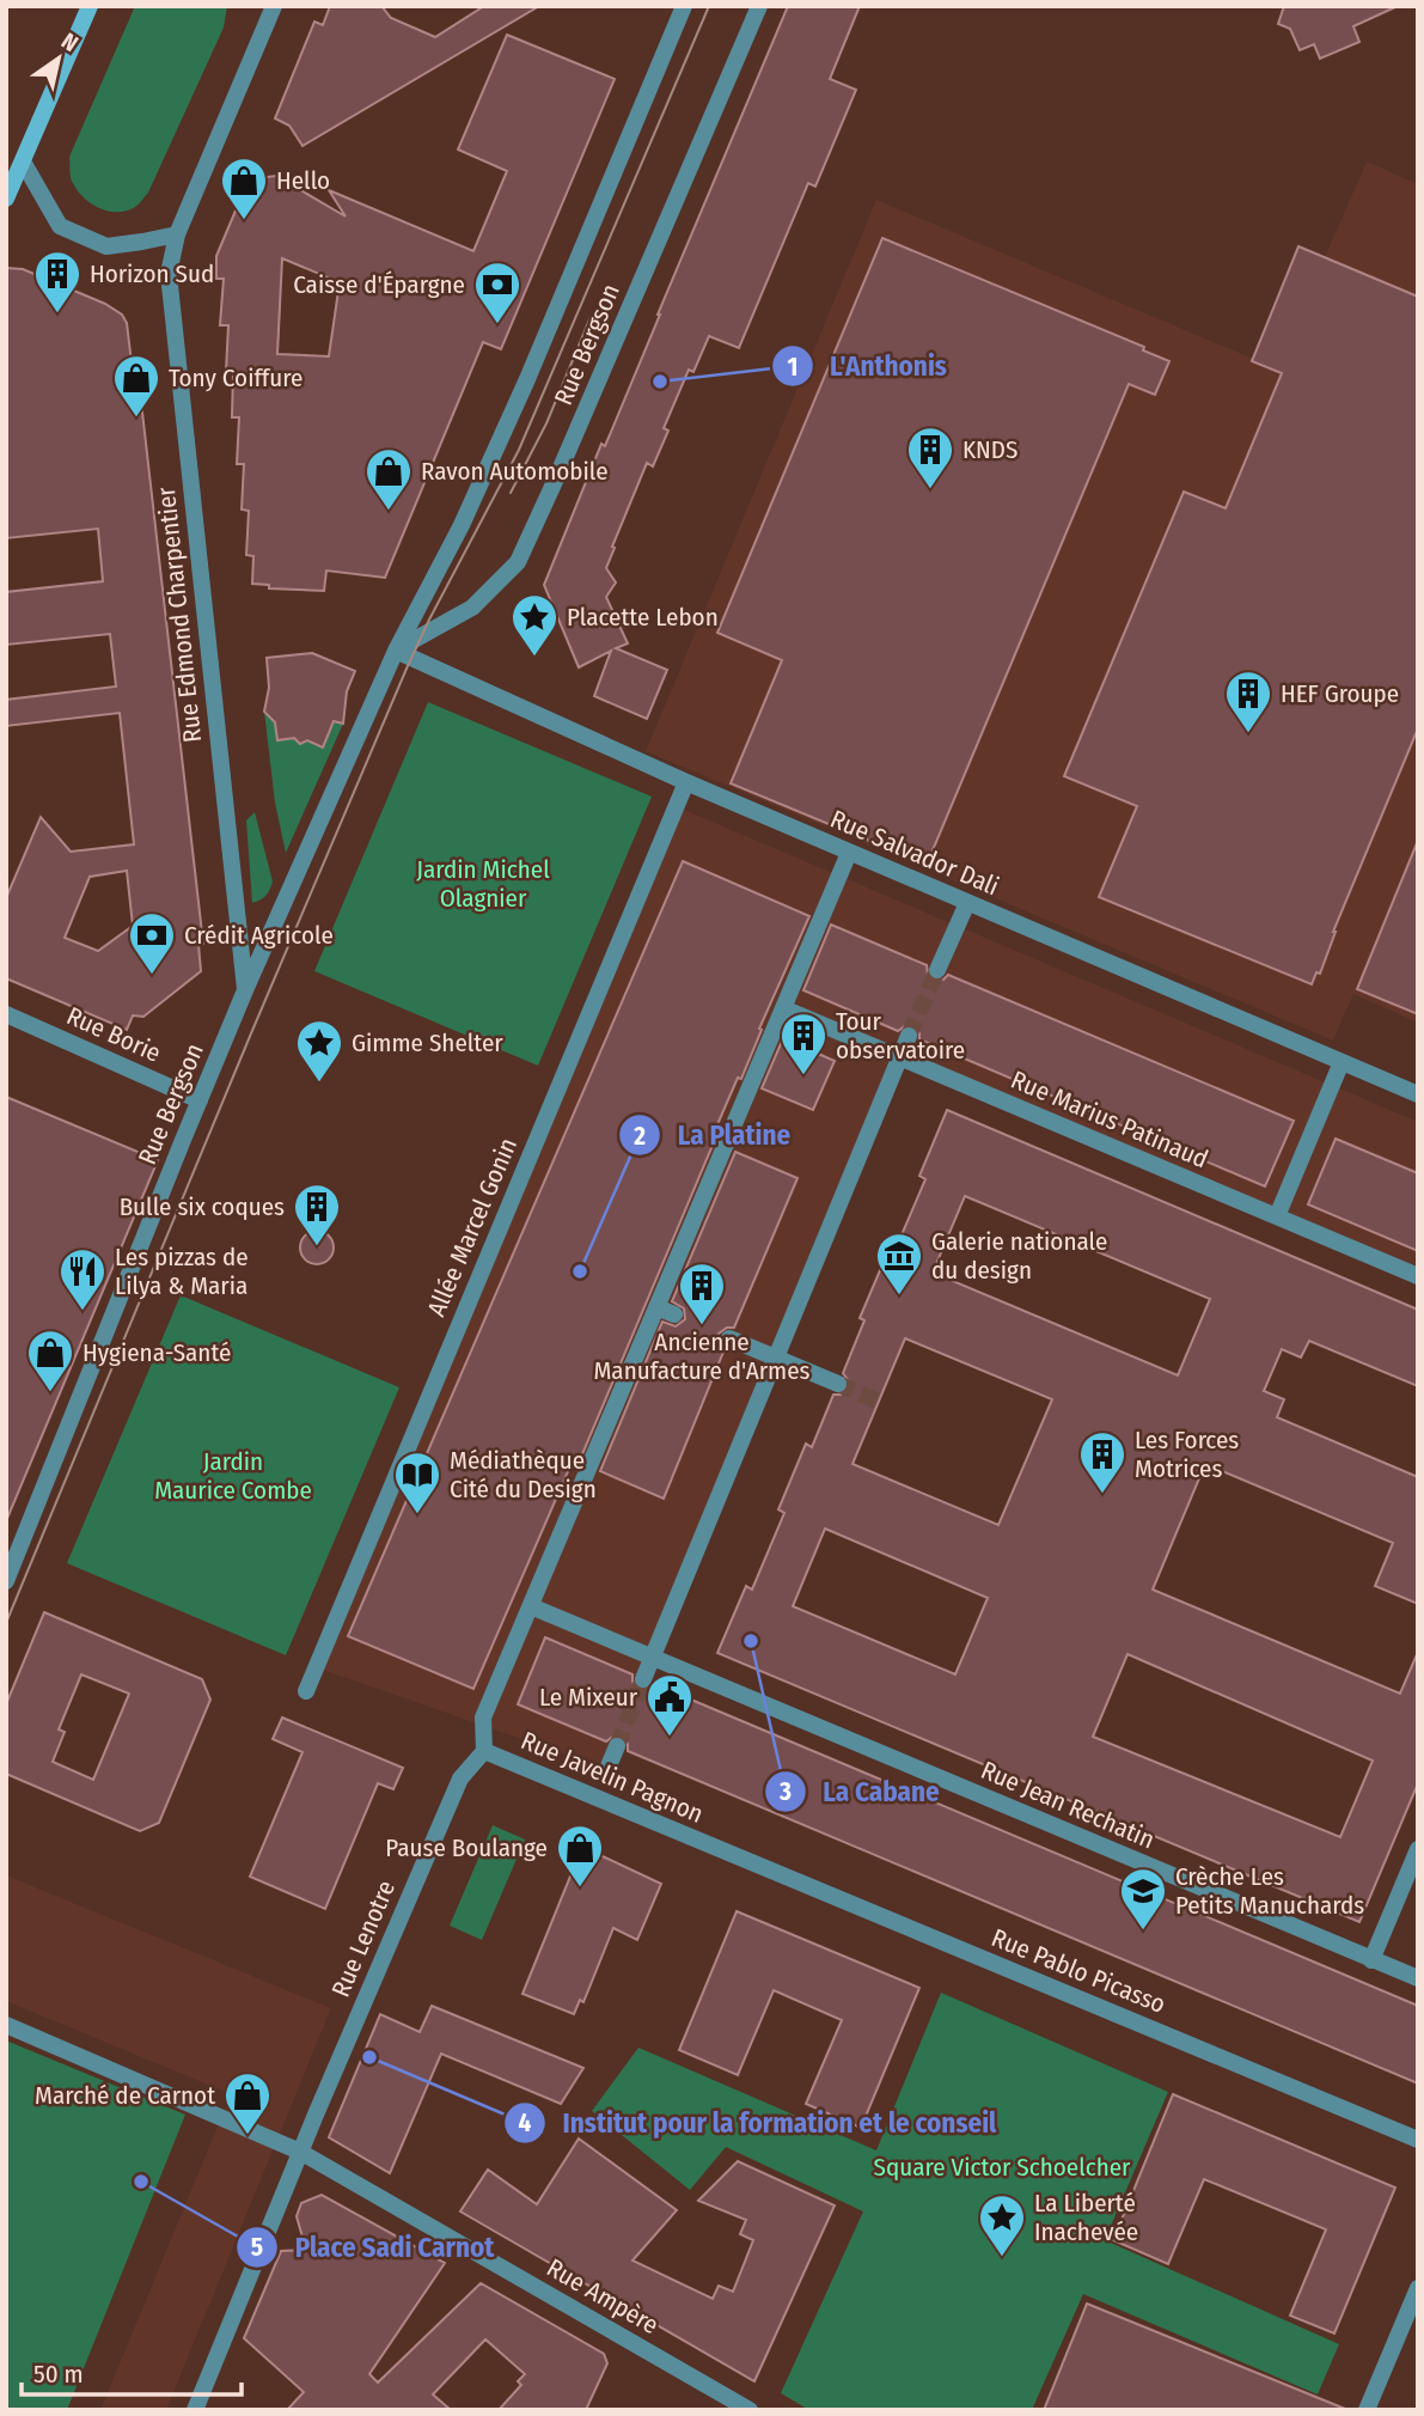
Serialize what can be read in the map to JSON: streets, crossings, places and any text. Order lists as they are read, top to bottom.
{
  "streets": {
    "street": [
      "Rue Bergson",
      "Rue Edmond Charpentier",
      "Rue Salvador Dali",
      "Rue Borie",
      "Rue Marius Patinaud",
      "Allée Marcel Gonin",
      "Rue Javelin Pagnon",
      "Rue Jean Rechatin",
      "Rue Lenotre",
      "Rue Pablo Picasso",
      "Rue Ampère"
    ]
  },
  "crossings": [
    ["Rue Bergson", "Rue Edmond Charpentier"],
    ["Rue Bergson", "Rue Salvador Dali"],
    ["Rue Bergson", "Rue Borie"],
    ["Rue Salvador Dali", "Allée Marcel Gonin"],
    ["Rue Javelin Pagnon", "Rue Lenotre"],
    ["Rue Javelin Pagnon", "Rue Pablo Picasso"],
    ["Rue Lenotre", "Rue Ampère"]
  ],
  "parks": ["Jardin Michel Olagnier", "Jardin Maurice Combe", "Square Victor Schoelcher"],
  "places": {
    "shop": [
      "Hello",
      "Tony Coiffure",
      "Ravon Automobile",
      "Hygiena-Santé",
      "Pause Boulange",
      "Marché de Carnot"
    ],
    "building": [
      "Horizon Sud",
      "KNDS",
      "HEF Groupe",
      "Tour observatoire",
      "Bulle six coques",
      "Ancienne Manufacture d'Armes",
      "Les Forces Motrices"
    ],
    "bank": ["Caisse d'Épargne", "Crédit Agricole"],
    "other": [
      "L'Anthonis",
      "La Platine",
      "La Cabane",
      "Institut pour la formation et le conseil",
      "Place Sadi Carnot"
    ],
    "place": ["Placette Lebon", "Gimme Shelter", "La Liberté Inachevée"],
    "museum": ["Galerie nationale du design"],
    "restaurant": ["Les pizzas de Lilya & Maria"],
    "library": ["Médiathèque Cité du Design"],
    "public building": ["Le Mixeur"],
    "school or university": ["Crèche Les Petits Manuchards"]
  },
  "scale_bar": "50 m",
  "north": "top right"
}
